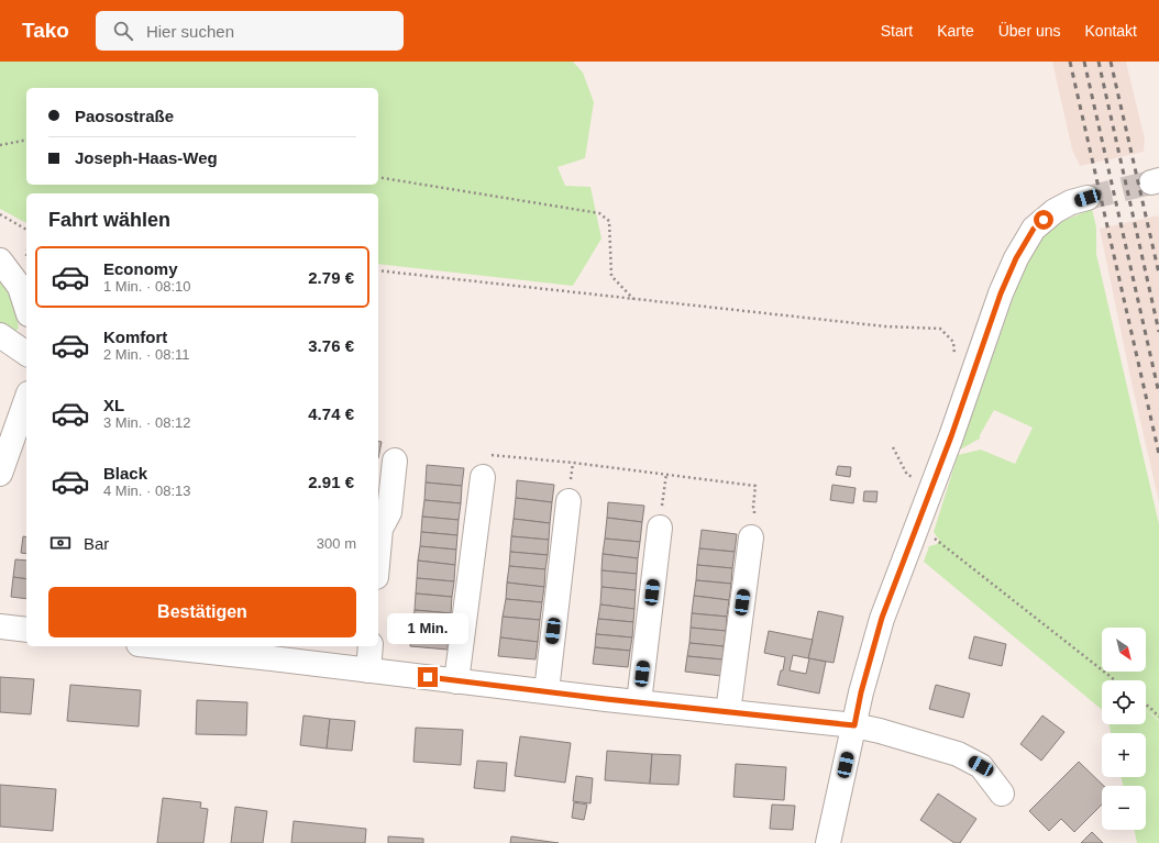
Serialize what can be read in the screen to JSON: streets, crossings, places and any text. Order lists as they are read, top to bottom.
{
  "north": "bottom right",
  "page": {
    "header": "Tako",
    "search": "Hier suchen",
    "nav": [
      "Start",
      "Karte",
      "Über uns",
      "Kontakt"
    ],
    "banner": ["Paosostraße", "Joseph-Haas-Weg"],
    "heading": "Fahrt wählen",
    "list": [
      {
        "name": "Economy",
        "note": "1 Min. · 08:10",
        "value": "2.79 €"
      },
      {
        "name": "Komfort",
        "note": "2 Min. · 08:11",
        "value": "3.76 €"
      },
      {
        "name": "XL",
        "note": "3 Min. · 08:12",
        "value": "4.74 €"
      },
      {
        "name": "Black",
        "note": "4 Min. · 08:13",
        "value": "2.91 €"
      }
    ],
    "pay": ["Bar", "300 m"],
    "buttons": "Bestätigen",
    "bubble": "1 Min.",
    "map_buttons": ["+", "−"]
  }
}
